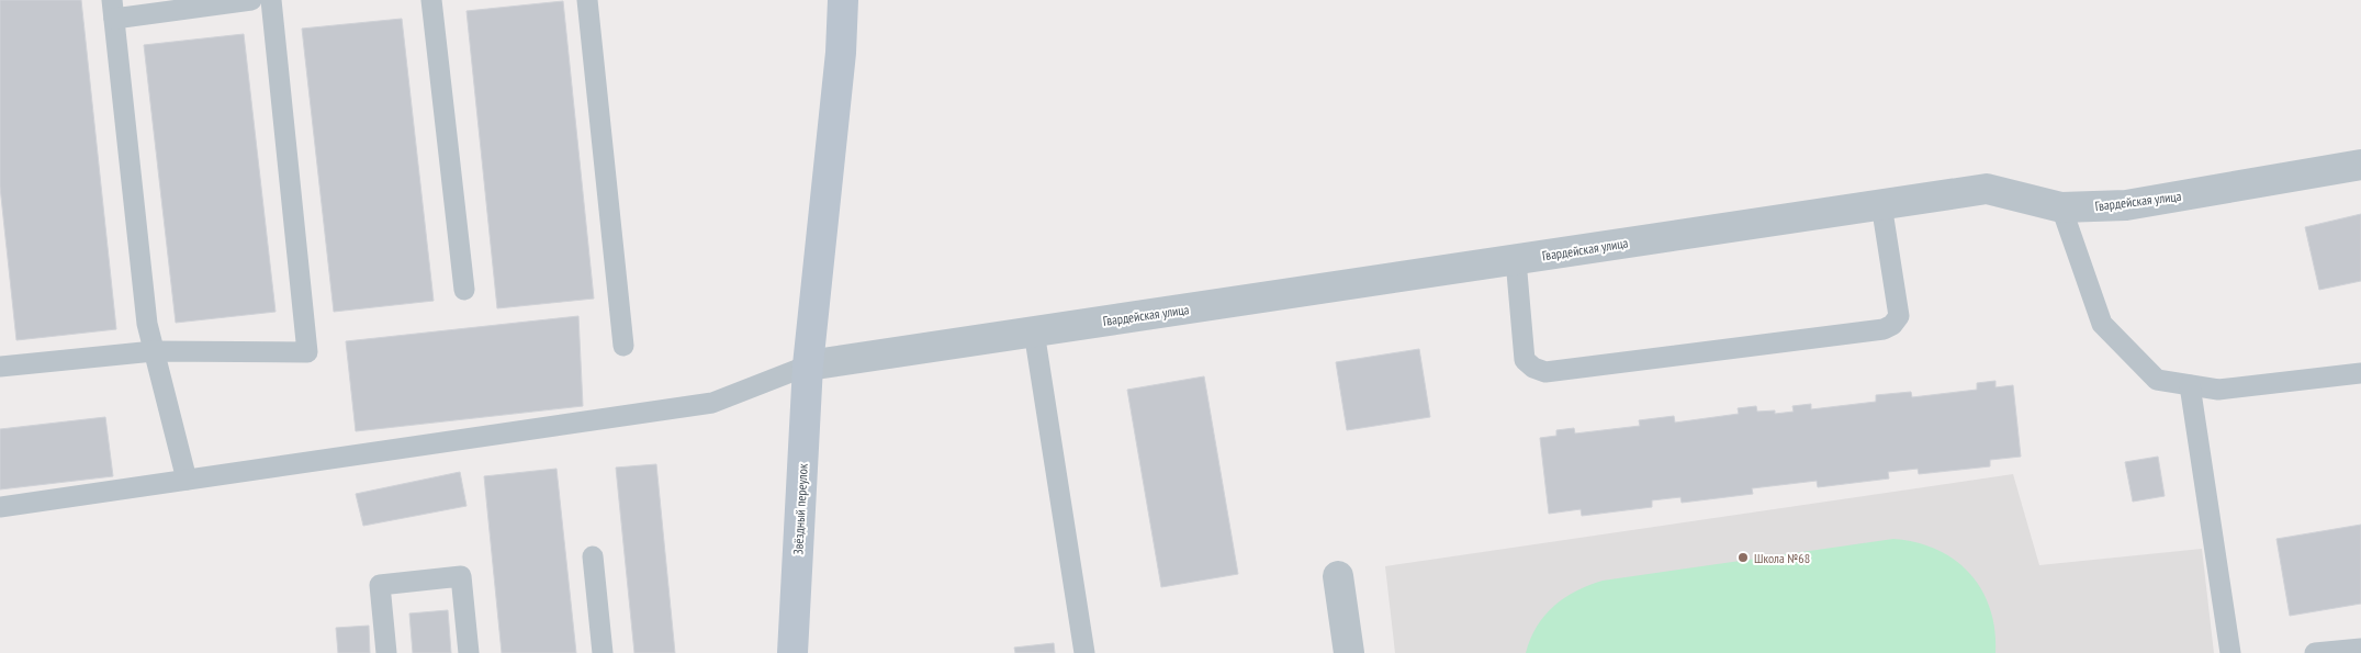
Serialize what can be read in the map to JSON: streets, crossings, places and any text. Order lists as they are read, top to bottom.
{
  "streets": {
    "street": ["Гвардейская улица", "Звёздный переулок"]
  },
  "crossings": [
    ["Гвардейская улица", "Звёздный переулок"]
  ],
  "places": ["Школа №68"]
}
